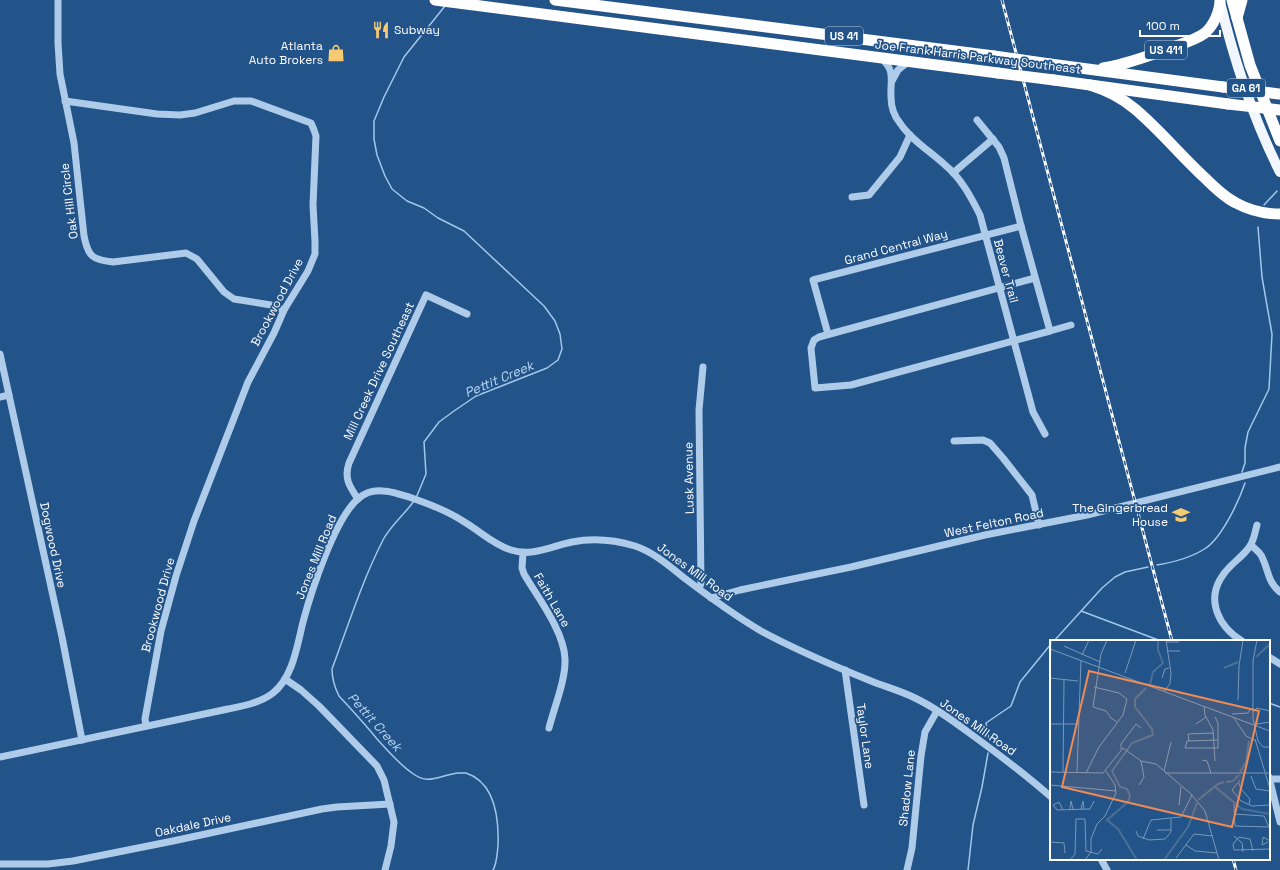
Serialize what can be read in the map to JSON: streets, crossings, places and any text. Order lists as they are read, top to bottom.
{
  "streets": {
    "highway": ["US 41", "US 411", "Joe Frank Harris Parkway Southeast"],
    "main road": ["GA 61"],
    "street": [
      "Oak Hill Circle",
      "Grand Central Way",
      "Beaver Trail",
      "Brookwood Drive",
      "Mill Creek Drive Southeast",
      "Lusk Avenue",
      "West Felton Road",
      "Dogwood Drive",
      "Jones Mill Road",
      "Faith Lane",
      "Taylor Lane",
      "Shadow Lane",
      "Oakdale Drive"
    ]
  },
  "crossings": [
    ["US 411", "Joe Frank Harris Parkway Southeast"],
    ["US 411", "GA 61"],
    ["Joe Frank Harris Parkway Southeast", "Beaver Trail"],
    ["Oak Hill Circle", "Brookwood Drive"],
    ["Grand Central Way", "Beaver Trail"],
    ["Brookwood Drive", "Jones Mill Road"],
    ["Mill Creek Drive Southeast", "Jones Mill Road"],
    ["Lusk Avenue", "Jones Mill Road"],
    ["West Felton Road", "Jones Mill Road"],
    ["Dogwood Drive", "Jones Mill Road"],
    ["Jones Mill Road", "Faith Lane"],
    ["Jones Mill Road", "Taylor Lane"],
    ["Jones Mill Road", "Shadow Lane"]
  ],
  "water": ["Pettit Creek"],
  "places": {
    "restaurant": ["Subway"],
    "shop": ["Atlanta Auto Brokers"],
    "school or university": ["The Gingerbread House"]
  },
  "scale_bar": "100 m"
}
